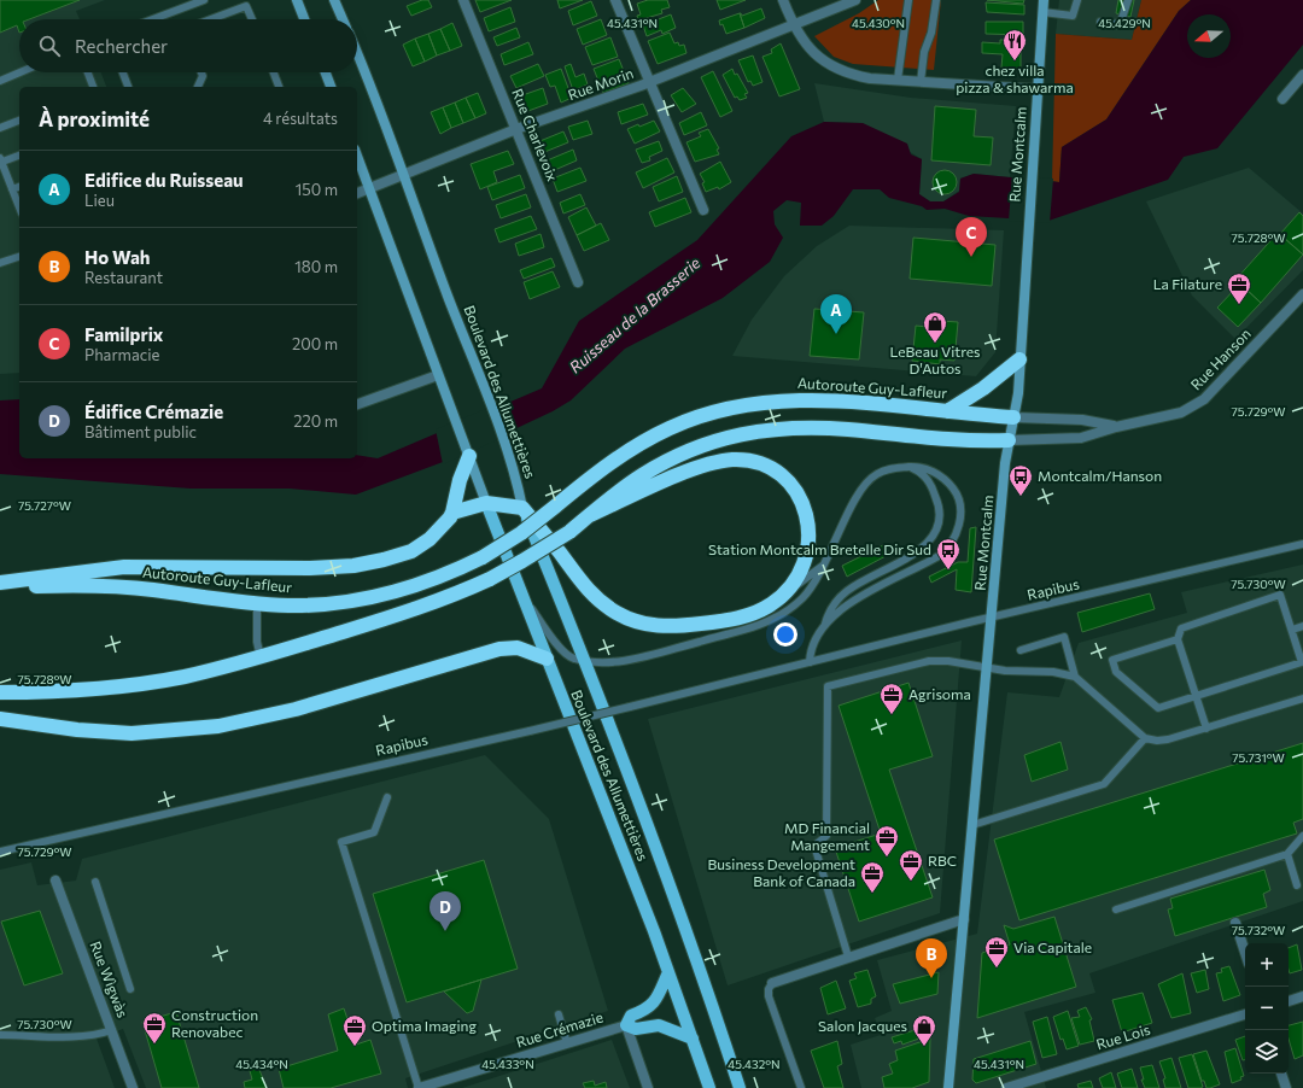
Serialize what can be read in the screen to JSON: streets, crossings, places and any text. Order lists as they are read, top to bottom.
{
  "streets": {
    "highway": ["Autoroute Guy-Lafleur"],
    "main road": ["Rue Montcalm", "Boulevard des Allumettières"],
    "street": [
      "Rue Morin",
      "Rue Charlevoix",
      "Rue Hanson",
      "Rue Wìgwàs",
      "Rue Crémazie",
      "Rue Lois"
    ],
    "lane": ["Rapibus"]
  },
  "crossings": [
    ["Rue Morin", "Rue Charlevoix"],
    ["Rue Morin", "Boulevard des Allumettières"],
    ["Rue Montcalm", "Rue Hanson"],
    ["Rue Montcalm", "Autoroute Guy-Lafleur"],
    ["Rue Montcalm", "Rapibus"],
    ["Rue Hanson", "Autoroute Guy-Lafleur"]
  ],
  "water": ["Ruisseau de la Brasserie"],
  "places": {
    "restaurant": ["chez villa pizza & shawarma"],
    "office": [
      "La Filature",
      "Agrisoma",
      "MD Financial Mangement",
      "RBC",
      "Business Development Bank of Canada",
      "Via Capitale",
      "Construction Renovabec",
      "Optima Imaging"
    ],
    "shop": ["LeBeau Vitres D'Autos", "Salon Jacques"],
    "bus stop": ["Montcalm/Hanson", "Station Montcalm Bretelle Dir Sud"]
  },
  "north": "left",
  "page": {
    "search": "Rechercher",
    "heading": ["À proximité", "4 résultats"],
    "list": [
      {
        "mark": "A",
        "name": "Edifice du Ruisseau",
        "note": "Lieu",
        "value": "150 m"
      },
      {
        "mark": "B",
        "name": "Ho Wah",
        "note": "Restaurant",
        "value": "180 m"
      },
      {
        "mark": "C",
        "name": "Familprix",
        "note": "Pharmacie",
        "value": "200 m"
      },
      {
        "mark": "D",
        "name": "Édifice Crémazie",
        "note": "Bâtiment public",
        "value": "220 m"
      }
    ],
    "pins": [
      "C",
      "A",
      "D",
      "B"
    ],
    "map_buttons": ["+", "−"]
  },
  "coordinates": [
    "45.429°N",
    "45.431°N",
    "45.430°N",
    "75.728°W",
    "75.729°W",
    "75.727°W",
    "75.730°W",
    "75.731°W",
    "75.732°W",
    "45.434°N",
    "45.433°N",
    "45.432°N"
  ]
}
